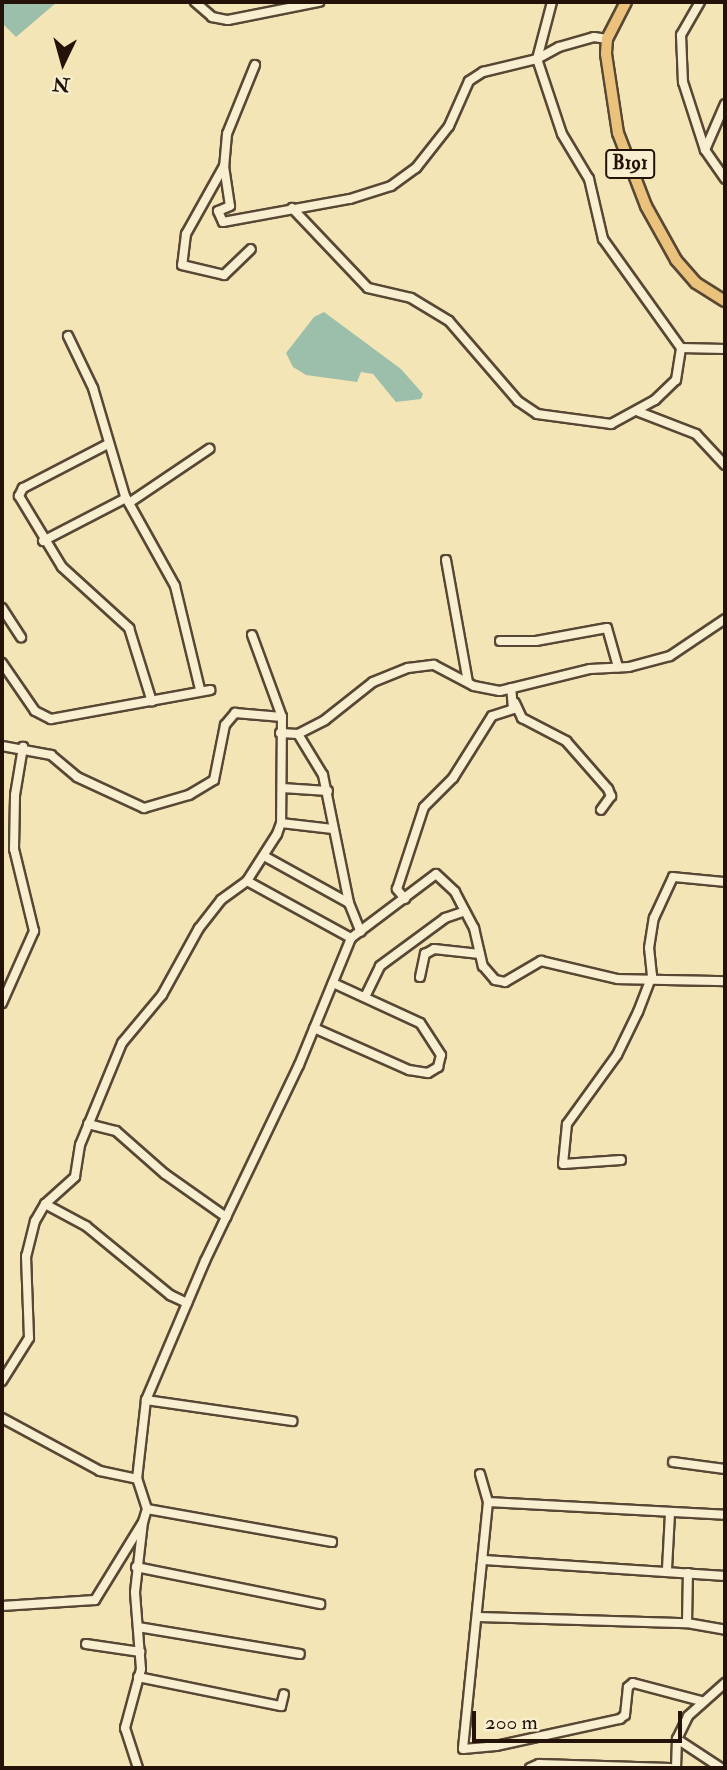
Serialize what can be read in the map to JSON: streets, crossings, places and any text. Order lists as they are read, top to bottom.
{
  "streets": {
    "main road": ["B191"]
  },
  "scale_bar": "200 m",
  "north": "bottom"
}
